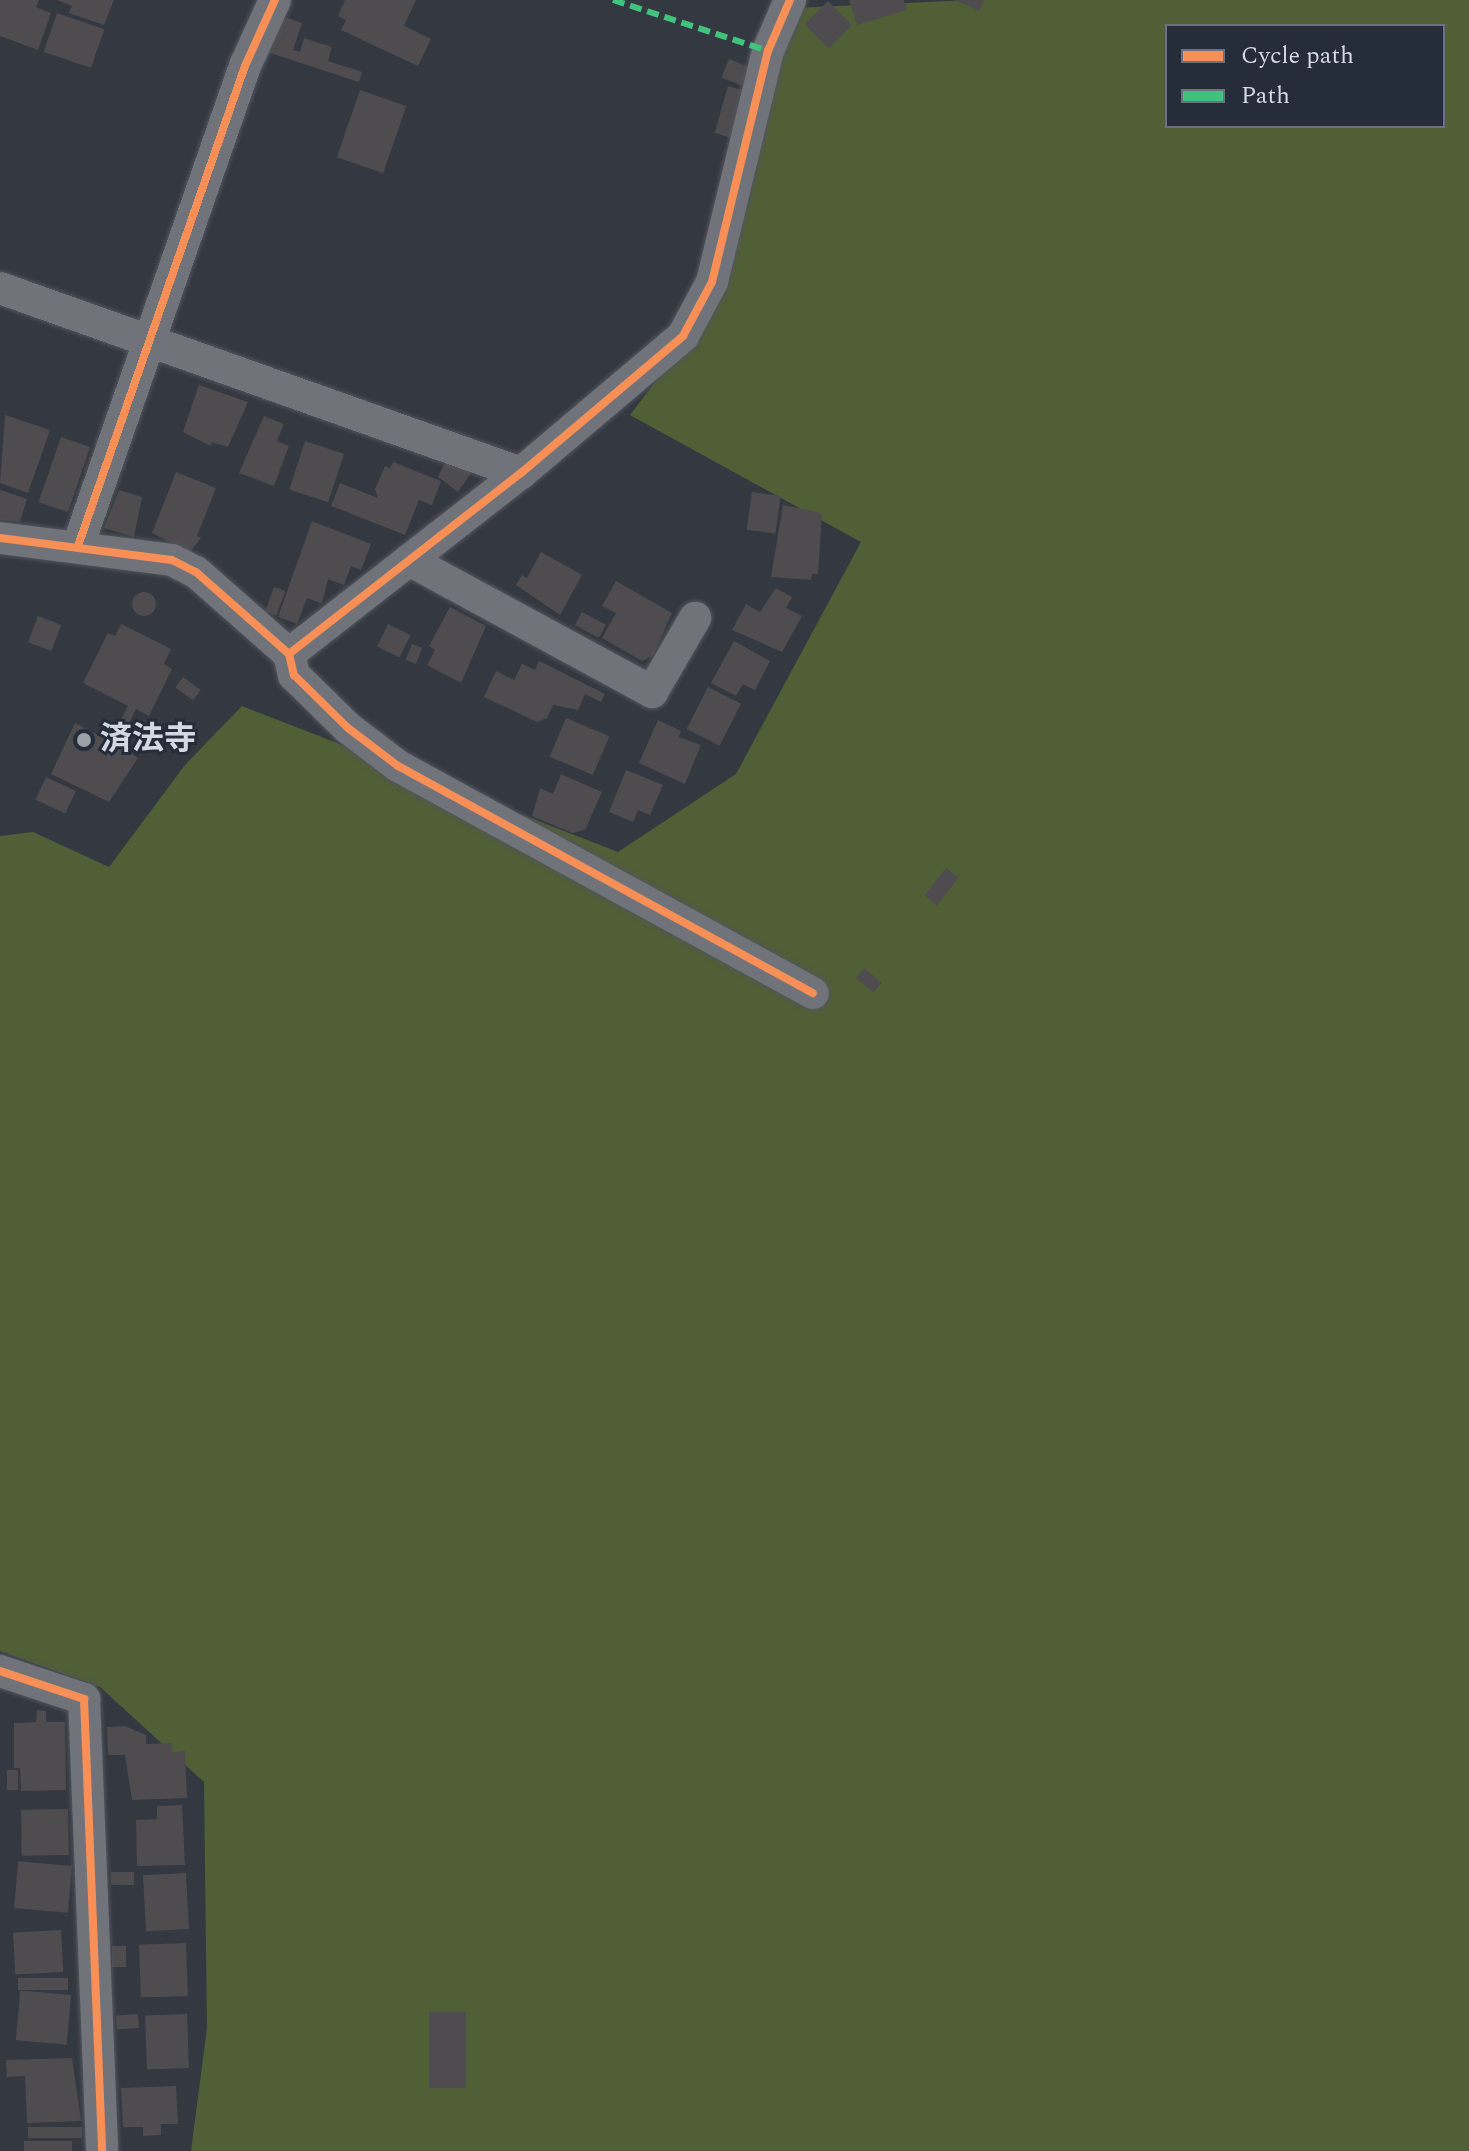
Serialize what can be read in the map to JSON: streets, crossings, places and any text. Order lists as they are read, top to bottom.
{
  "places": ["済法寺"],
  "legend": ["Cycle path", "Path"]
}
